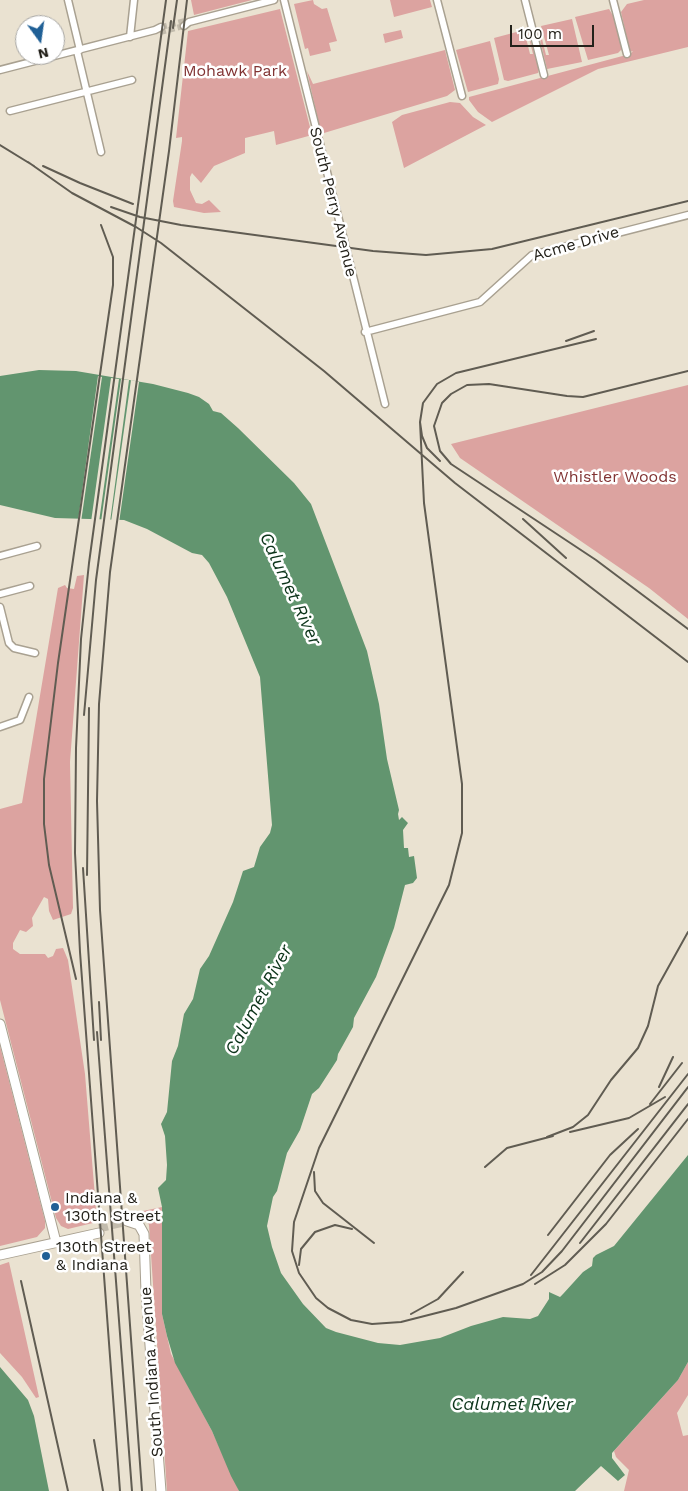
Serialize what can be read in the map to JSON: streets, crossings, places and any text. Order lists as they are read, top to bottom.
{
  "streets": {
    "main road": ["South Indiana Avenue"],
    "street": ["South Perry Avenue", "Acme Drive"]
  },
  "crossings": [
    ["South Perry Avenue", "Acme Drive"]
  ],
  "water": ["Calumet River"],
  "parks": ["Mohawk Park", "Whistler Woods"],
  "places": ["Indiana & 130th Street", "130th Street & Indiana"],
  "scale_bar": "100 m",
  "north": "bottom"
}
